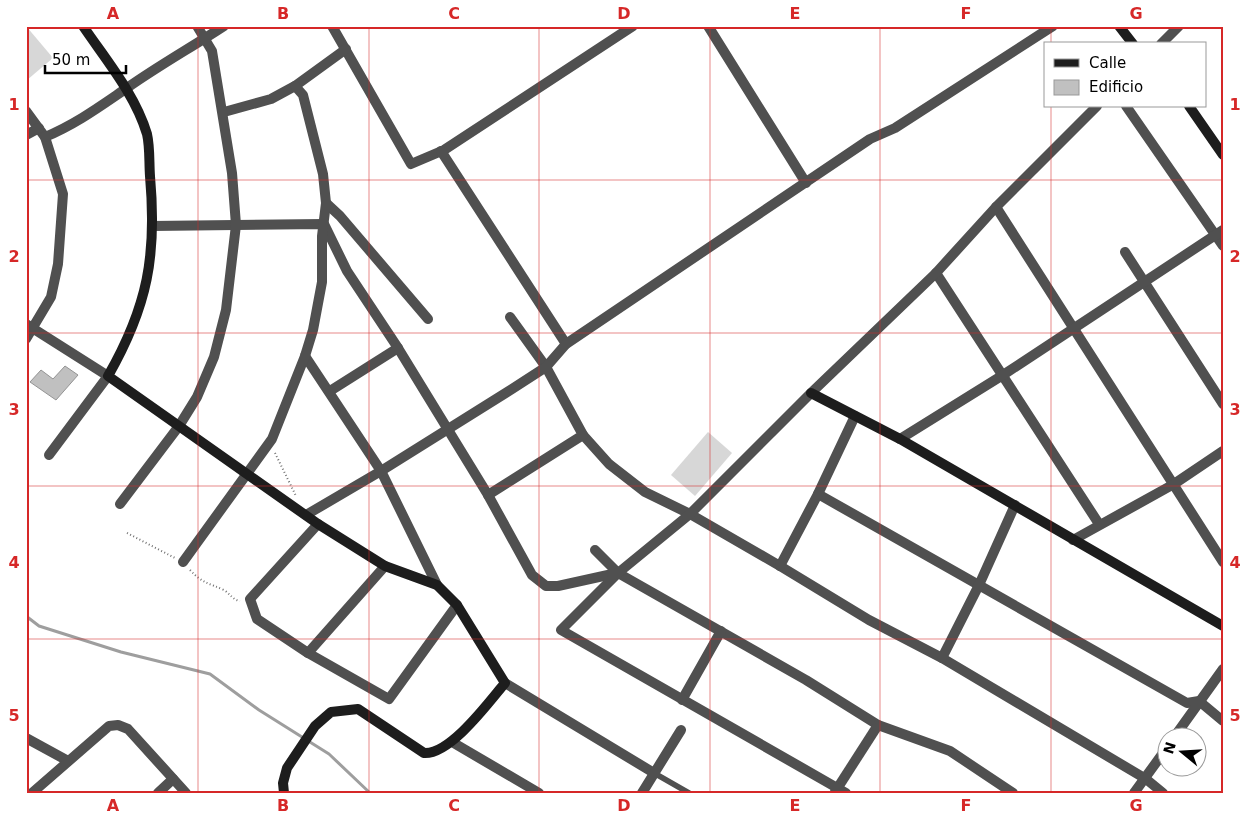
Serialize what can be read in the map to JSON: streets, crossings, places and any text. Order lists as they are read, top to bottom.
{
  "legend": ["Calle", "Edificio"],
  "scale_bar": "50 m",
  "north": "left",
  "grid": {
    "columns": [
      "A",
      "B",
      "C",
      "D",
      "E",
      "F",
      "G"
    ],
    "rows": [
      "1",
      "2",
      "3",
      "4",
      "5"
    ]
  }
}
